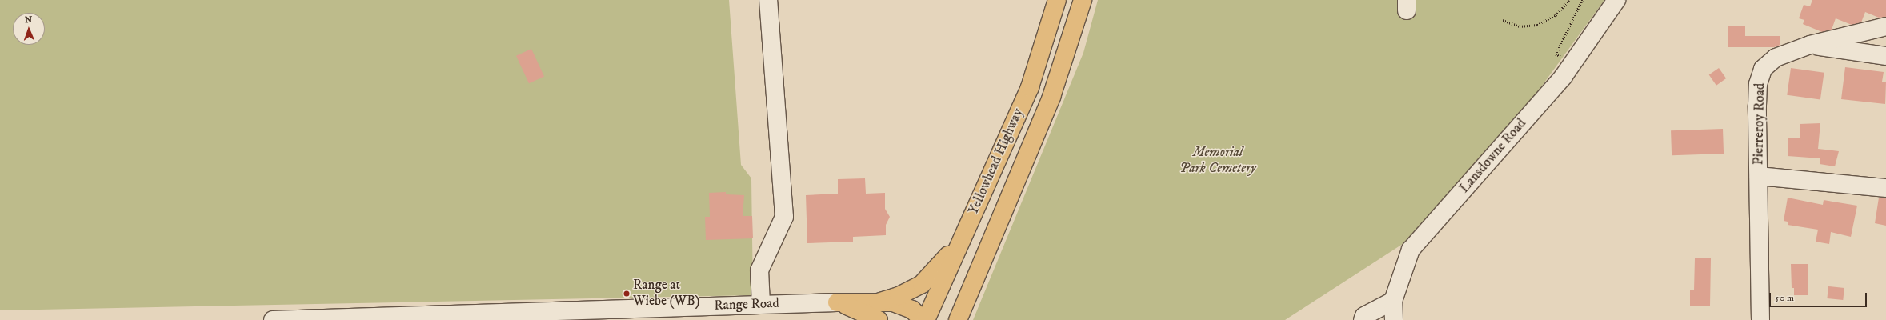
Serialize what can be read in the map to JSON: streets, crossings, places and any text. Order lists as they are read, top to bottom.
{
  "streets": {
    "highway": ["Yellowhead Highway"],
    "street": ["Pierreroy Road", "Lansdowne Road", "Range Road"]
  },
  "parks": ["Memorial Park Cemetery"],
  "places": ["Range at Wiebe (WB)"],
  "scale_bar": "50 m",
  "north": "top"
}
